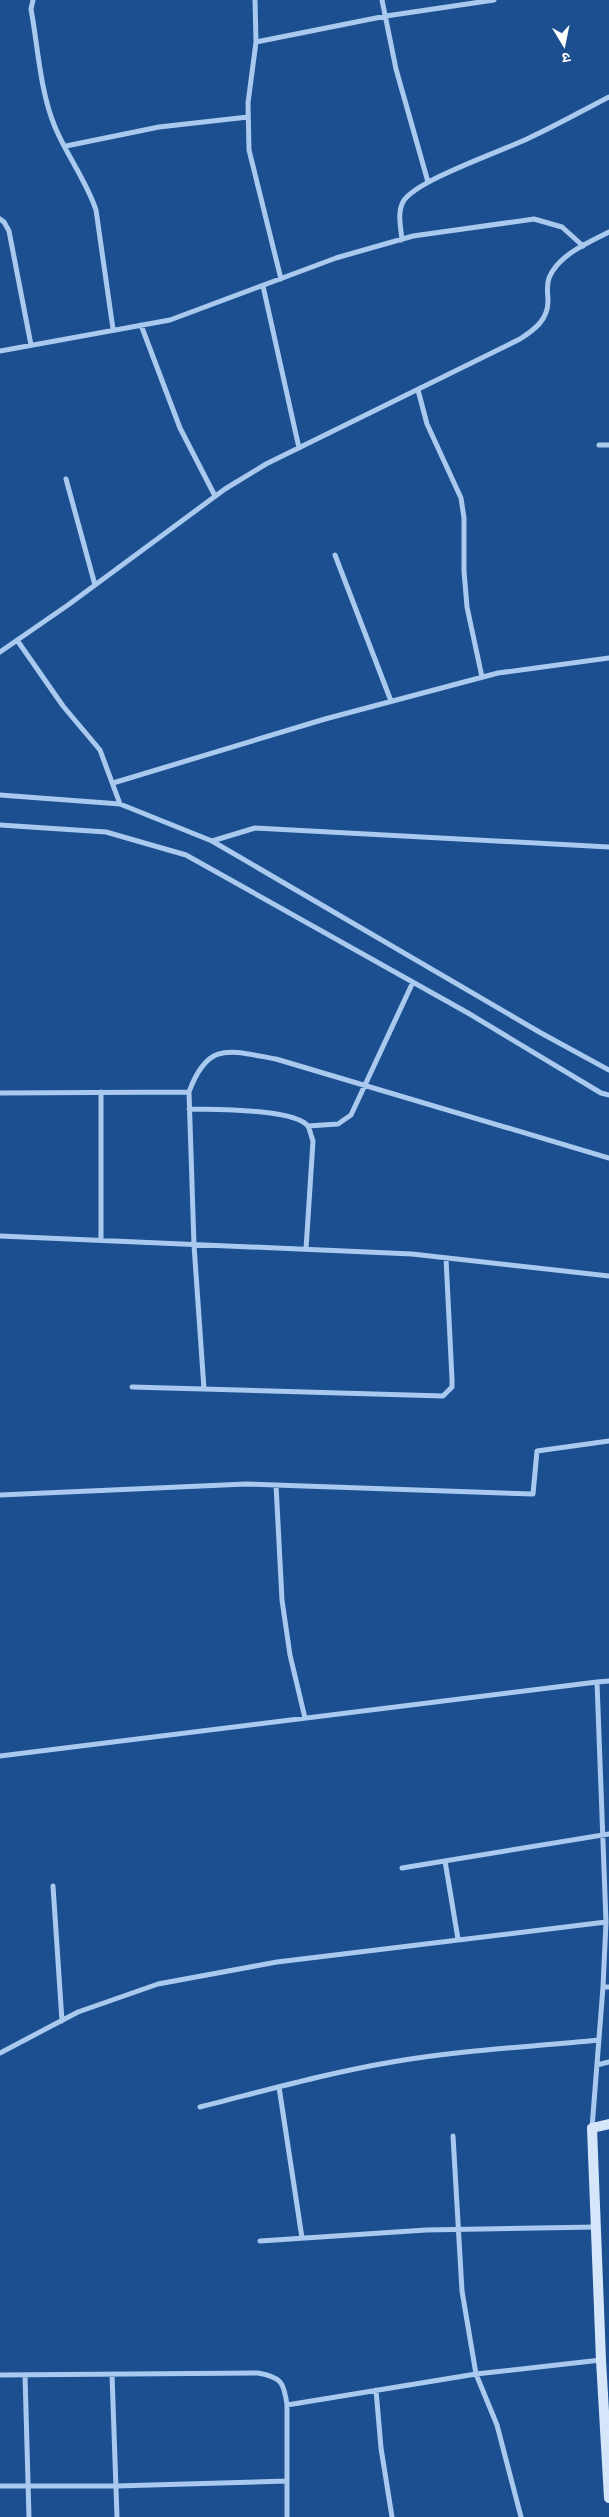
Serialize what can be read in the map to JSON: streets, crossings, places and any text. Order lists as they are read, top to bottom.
{
  "north": "bottom"
}
